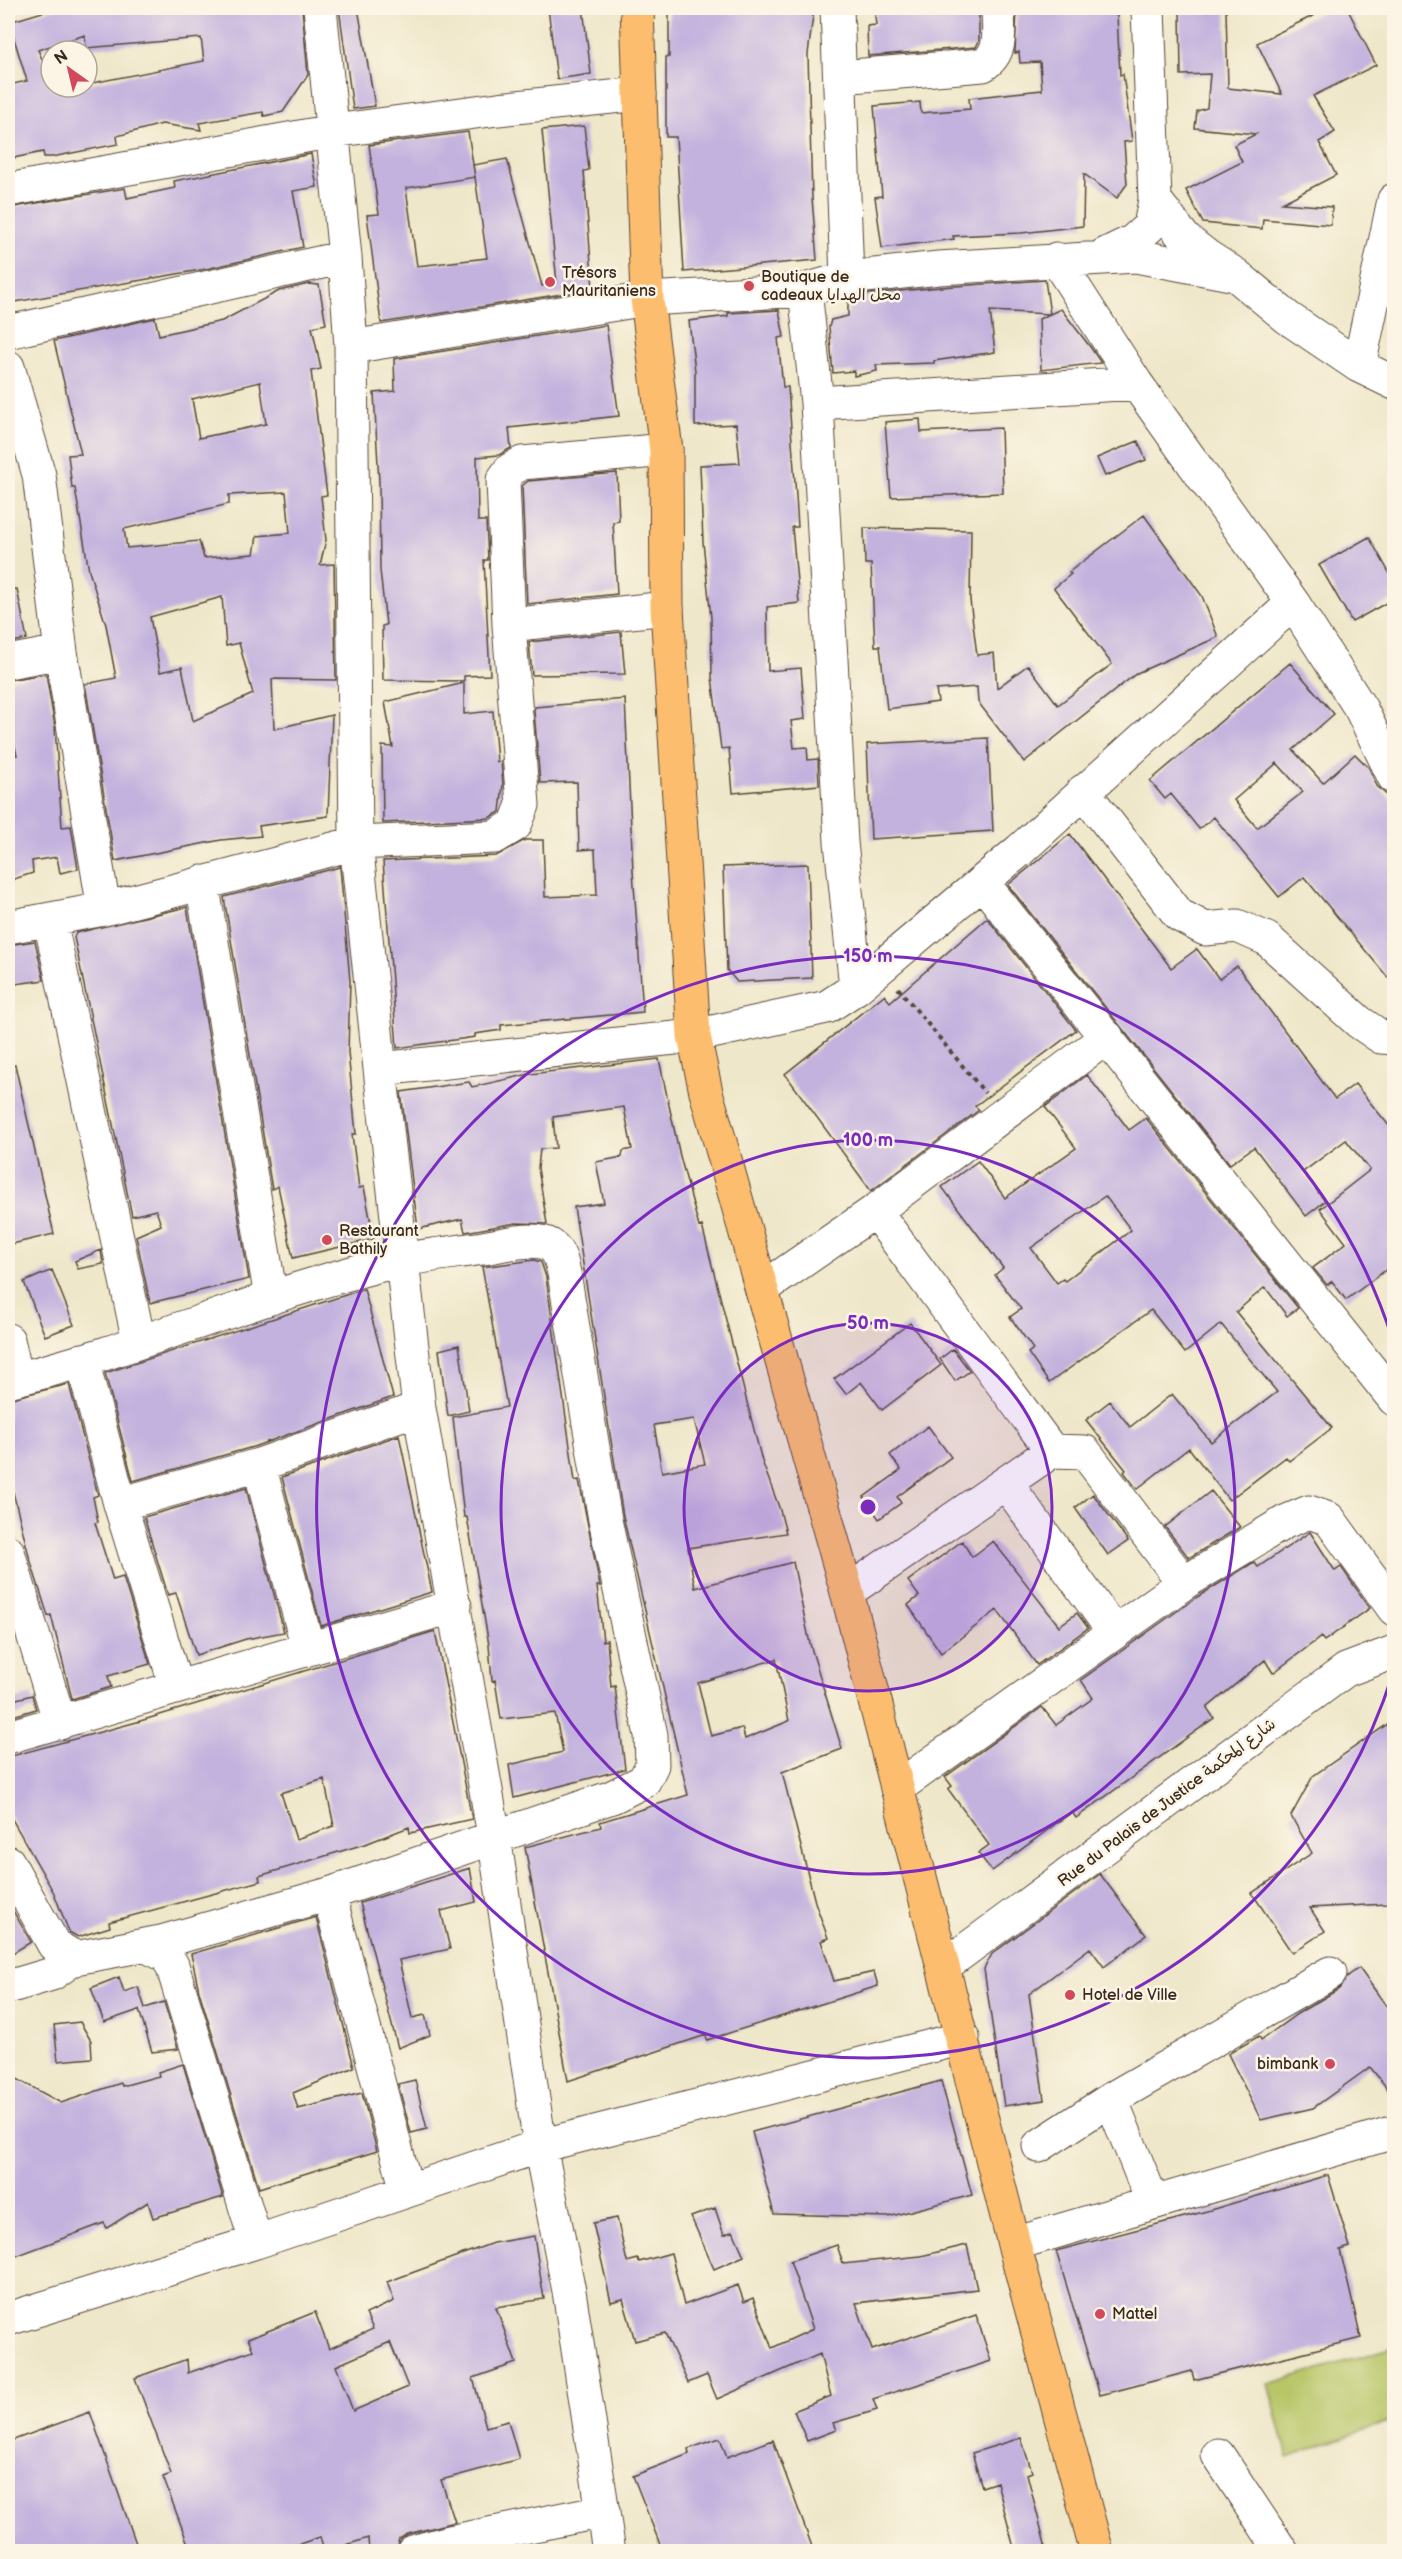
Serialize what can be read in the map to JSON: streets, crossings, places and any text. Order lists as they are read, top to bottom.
{
  "streets": {
    "street": ["Rue du Palais de Justice شارع المحكمة"]
  },
  "places": [
    "Trésors Mauritaniens",
    "Boutique de cadeaux محل الهدايا",
    "Restaurant Bathily",
    "Hotel de Ville",
    "bimbank",
    "Mattel"
  ],
  "north": "top left",
  "rings": ["150 m", "100 m", "50 m"]
}
